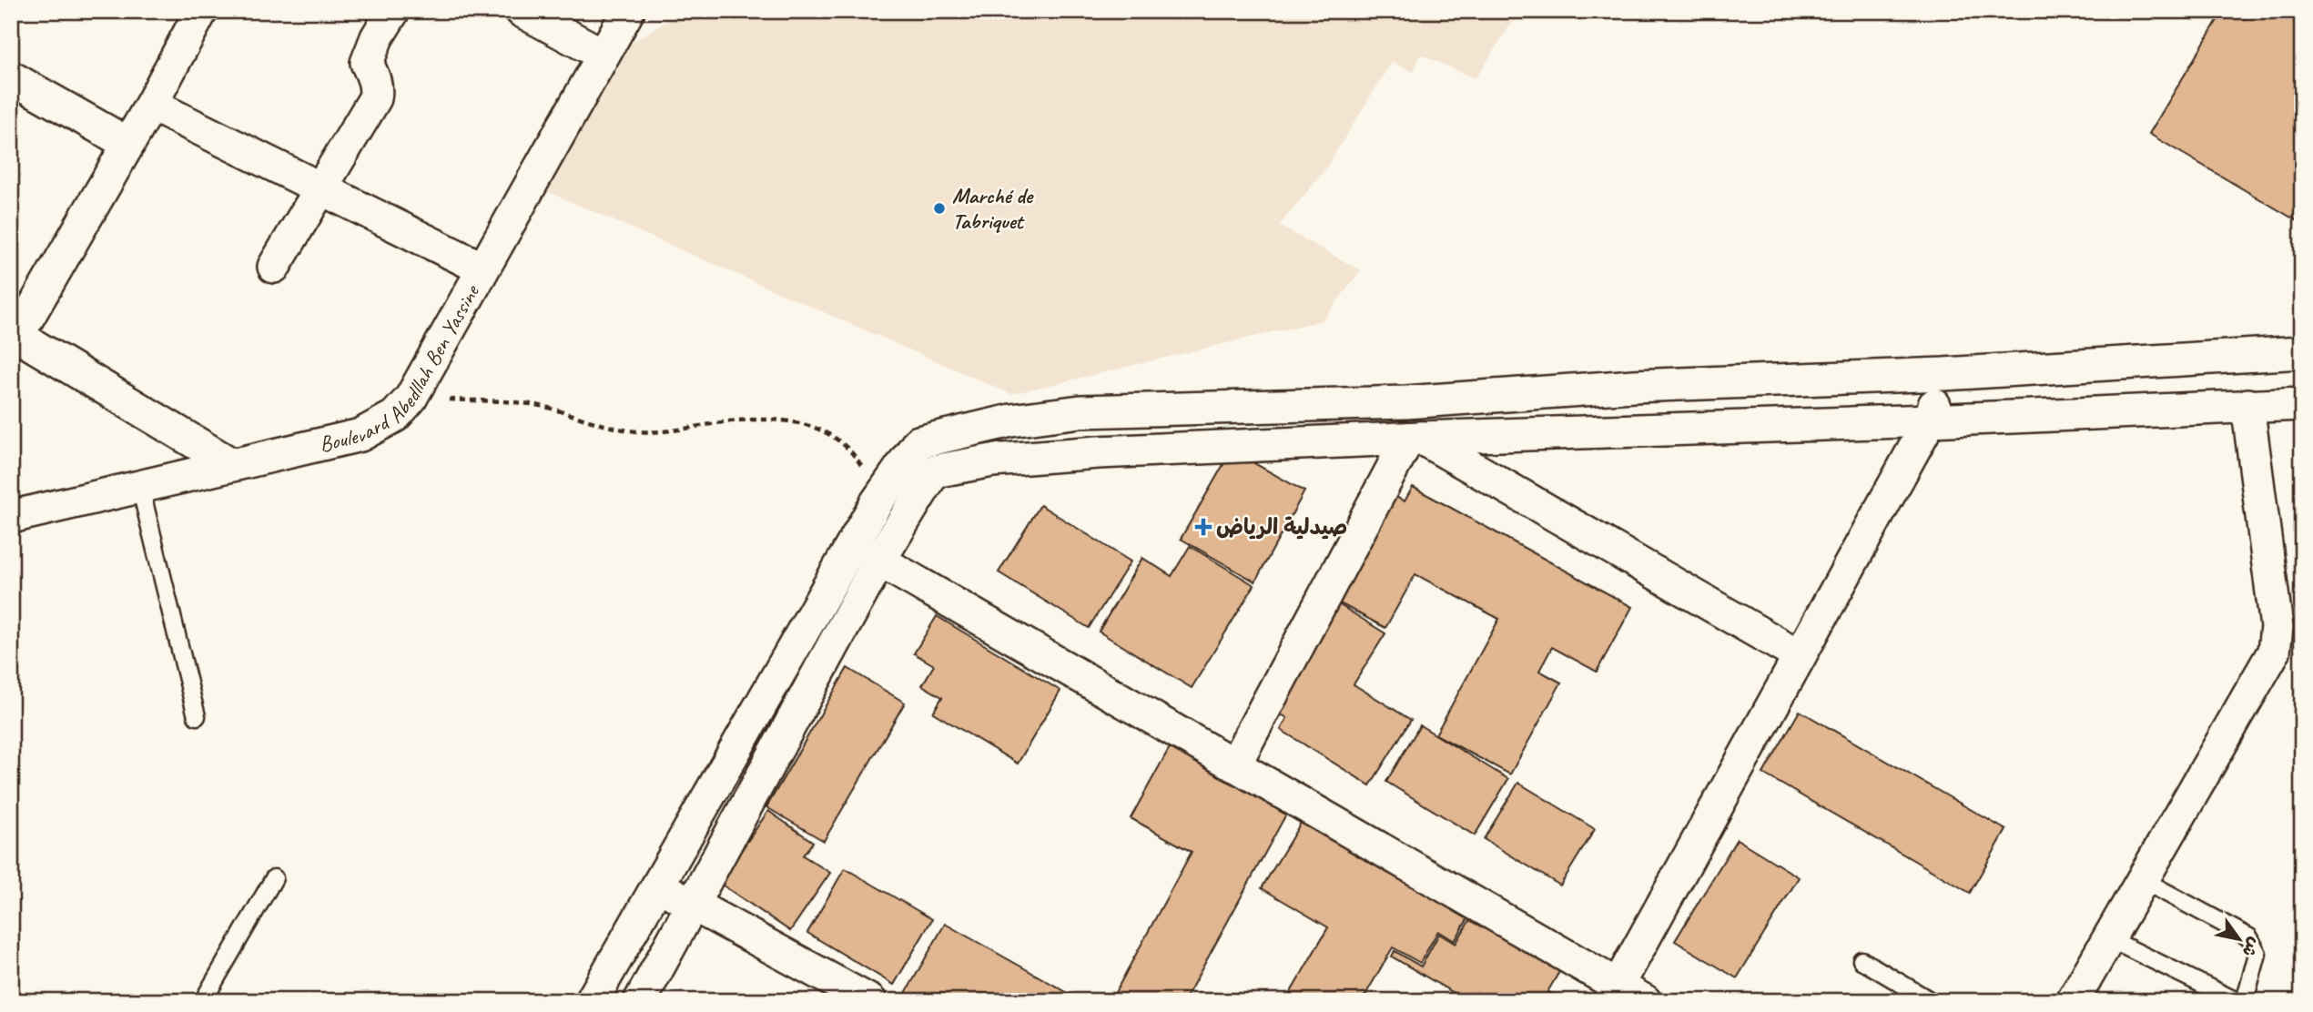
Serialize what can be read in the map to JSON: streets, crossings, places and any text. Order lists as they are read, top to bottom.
{
  "streets": {
    "street": ["Boulevard Abedllah Ben Yassine"]
  },
  "places": {
    "other": ["Marché de Tabriquet"],
    "health": ["صيدلية الرياض"]
  },
  "north": "bottom right"
}
